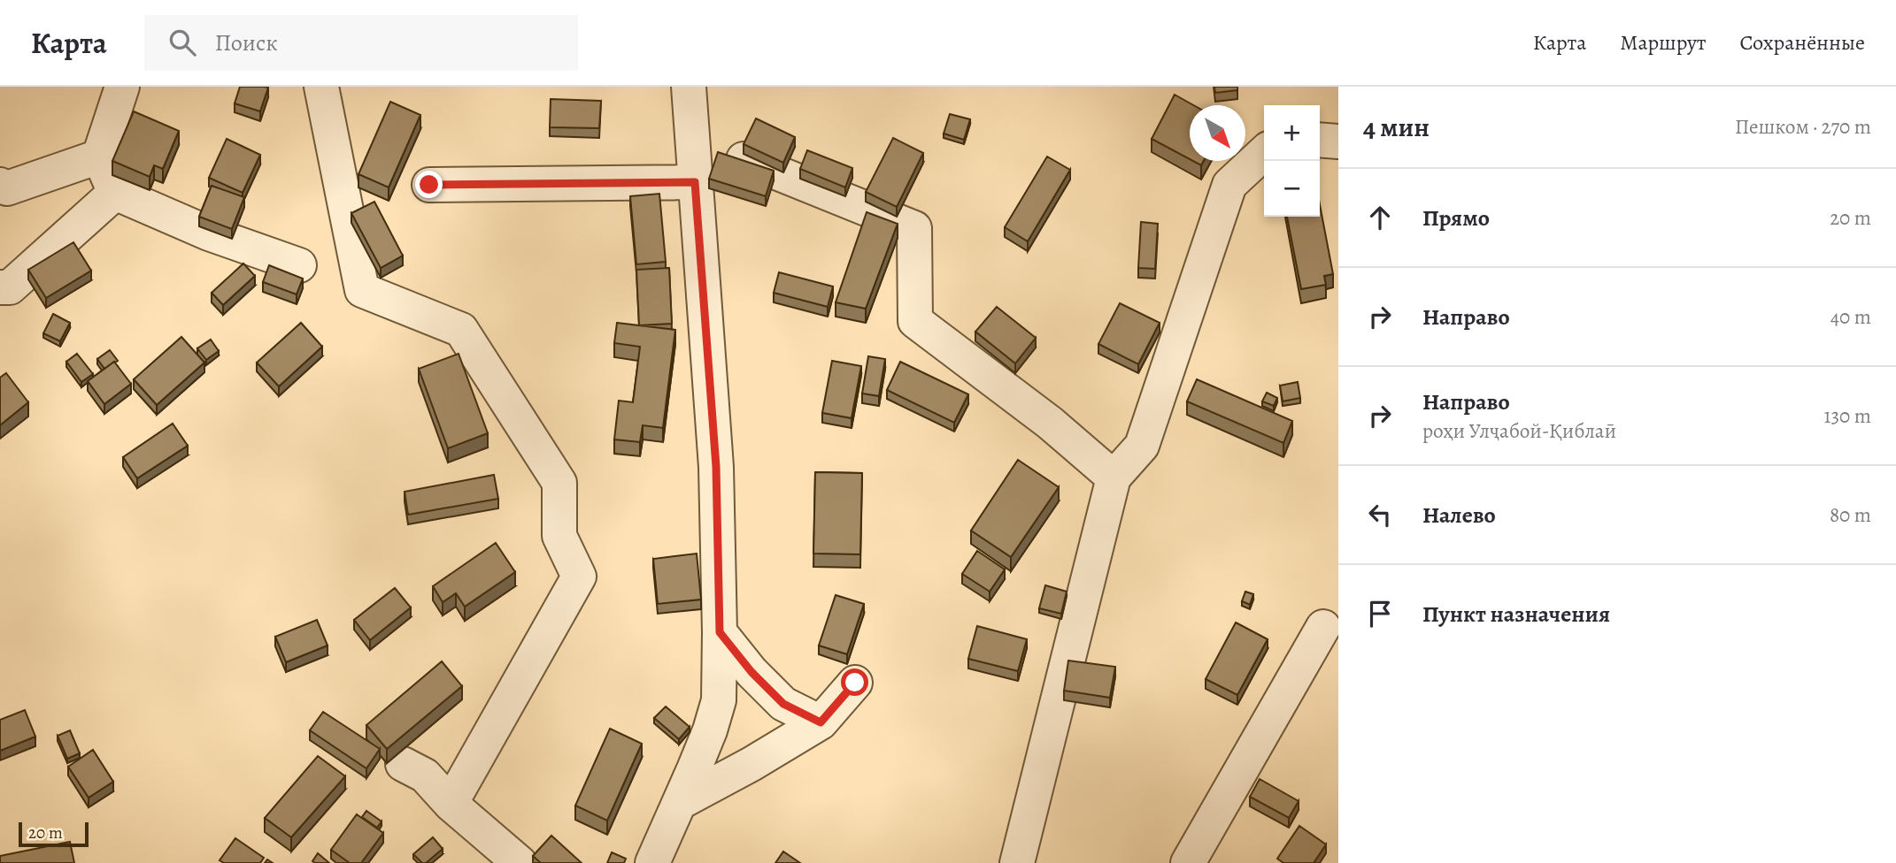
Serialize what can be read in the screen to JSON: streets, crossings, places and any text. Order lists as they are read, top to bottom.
{
  "scale_bar": "20 m",
  "north": "bottom right",
  "page": {
    "header": "Карта",
    "search": "Поиск",
    "nav": ["Карта", "Маршрут", "Сохранённые"],
    "heading": ["4 мин", "Пешком · 270 m"],
    "map_buttons": ["+", "−"],
    "list": [
      ["Прямо", "20 m"],
      ["Направо", "40 m"],
      ["Направо", "роҳи Улҷабой-Қиблаӣ", "130 m"],
      ["Налево", "80 m"],
      "Пункт назначения"
    ],
    "scale": "20 m"
  }
}
